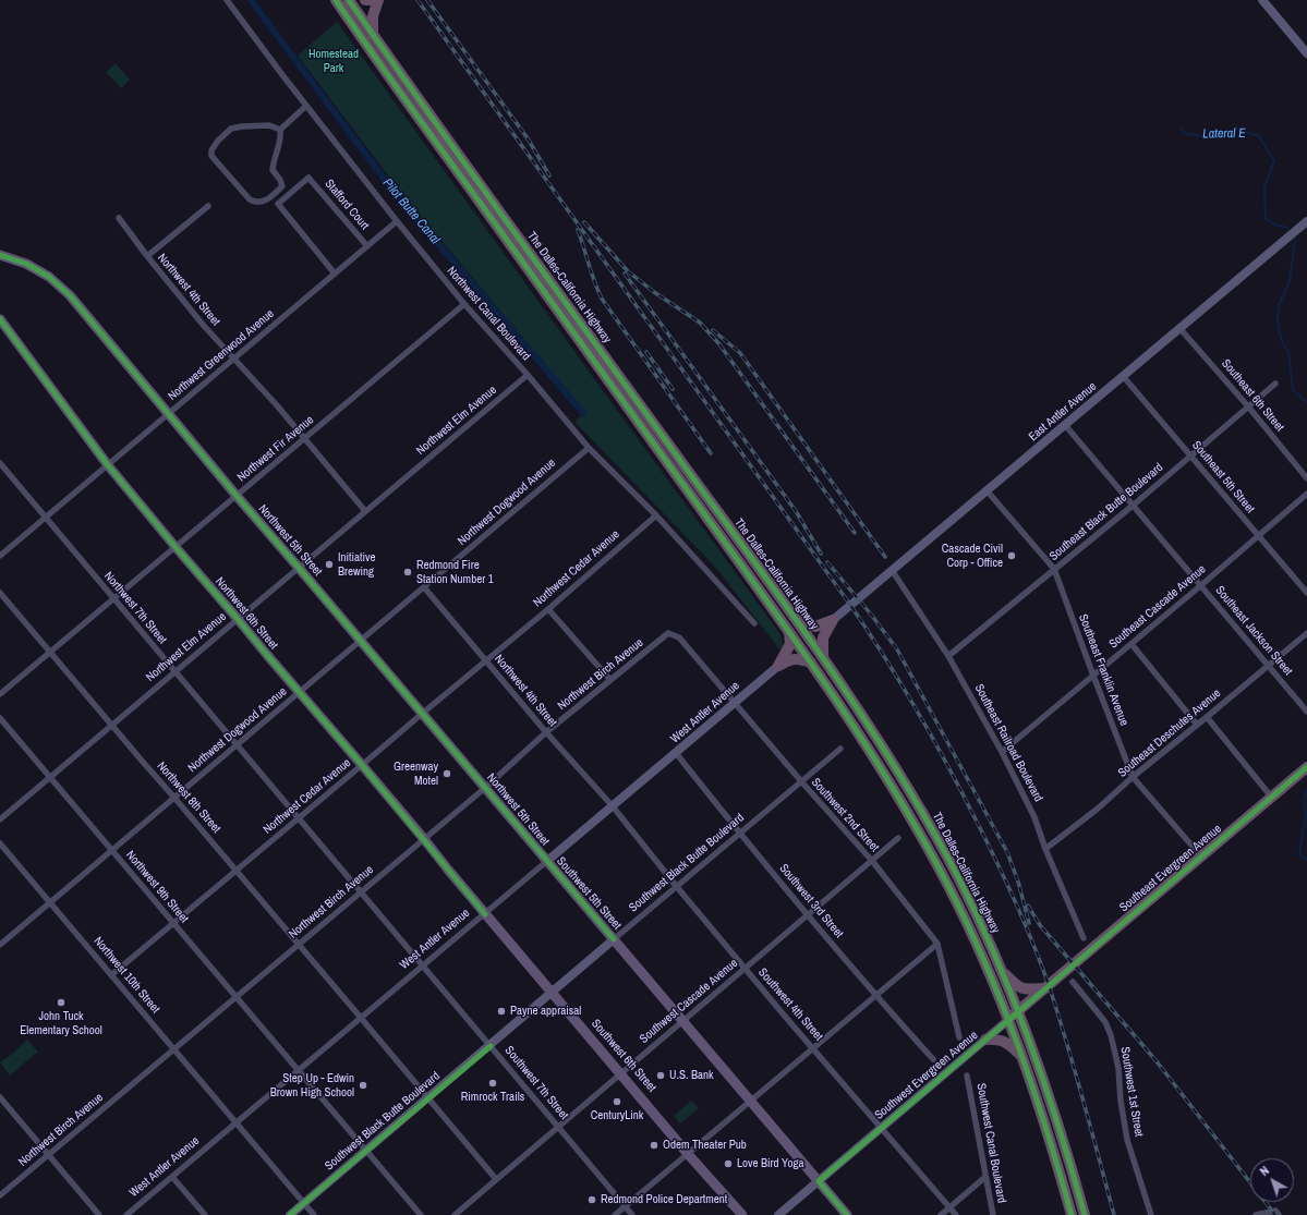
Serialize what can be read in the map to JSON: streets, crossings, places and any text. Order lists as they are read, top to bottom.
{
  "streets": {
    "highway": ["The Dalles-California Highway", "Southeast Evergreen Avenue", "Southwest Evergreen Avenue"],
    "main road": [
      "Northwest 5th Street",
      "Northwest 6th Street",
      "Southwest 5th Street",
      "Southwest 6th Street"
    ],
    "street": [
      "Stafford Court",
      "Northwest 4th Street",
      "Northwest Canal Boulevard",
      "Northwest Greenwood Avenue",
      "Southeast 6th Street",
      "East Antler Avenue",
      "Northwest Elm Avenue",
      "Northwest Fir Avenue",
      "Southeast 5th Street",
      "Northwest Dogwood Avenue",
      "Southeast Black Butte Boulevard",
      "Northwest Cedar Avenue",
      "Southeast Cascade Avenue",
      "Northwest 7th Street",
      "Southeast Jackson Street",
      "Southeast Franklin Avenue",
      "Northwest Birch Avenue",
      "West Antler Avenue",
      "Southeast Deschutes Avenue",
      "Southeast Railroad Boulevard",
      "Northwest 8th Street",
      "Southwest 2nd Street",
      "Southwest Black Butte Boulevard",
      "Northwest 9th Street",
      "Southwest 3rd Street",
      "Northwest 10th Street",
      "Southwest Cascade Avenue",
      "Southwest 4th Street",
      "Southwest 7th Street",
      "Southwest 1st Street",
      "Southwest Canal Boulevard"
    ]
  },
  "crossings": [
    ["Stafford Court", "Northwest Greenwood Avenue"],
    ["The Dalles-California Highway", "Southwest Evergreen Avenue"],
    ["Northwest 4th Street", "Northwest Greenwood Avenue"],
    ["Northwest 4th Street", "Northwest Elm Avenue"],
    ["Northwest 4th Street", "Northwest Fir Avenue"],
    ["Northwest 4th Street", "Northwest Dogwood Avenue"],
    ["Northwest 4th Street", "Northwest Cedar Avenue"],
    ["Northwest 4th Street", "Northwest Birch Avenue"],
    ["Northwest 4th Street", "West Antler Avenue"],
    ["Northwest 4th Street", "Southwest 4th Street"],
    ["Northwest Canal Boulevard", "Northwest Greenwood Avenue"],
    ["Northwest Canal Boulevard", "Northwest Elm Avenue"],
    ["Northwest Canal Boulevard", "Northwest Fir Avenue"],
    ["Northwest Canal Boulevard", "Northwest Dogwood Avenue"],
    ["Northwest Canal Boulevard", "Northwest Cedar Avenue"],
    ["Northwest Greenwood Avenue", "Northwest 5th Street"],
    ["Northwest Greenwood Avenue", "Northwest 7th Street"],
    ["Northwest Greenwood Avenue", "Northwest 6th Street"],
    ["Southeast 6th Street", "East Antler Avenue"],
    ["Southeast 6th Street", "Southeast Black Butte Boulevard"],
    ["East Antler Avenue", "Southeast 5th Street"],
    ["East Antler Avenue", "Southeast Jackson Street"],
    ["East Antler Avenue", "Southeast Franklin Avenue"],
    ["East Antler Avenue", "Southeast Railroad Boulevard"],
    ["Northwest Elm Avenue", "Northwest 5th Street"],
    ["Northwest Elm Avenue", "Northwest 7th Street"],
    ["Northwest Elm Avenue", "Northwest 6th Street"],
    ["Northwest Elm Avenue", "Northwest 8th Street"],
    ["Northwest Elm Avenue", "Northwest 9th Street"],
    ["Northwest Fir Avenue", "Northwest 5th Street"],
    ["Northwest Fir Avenue", "Northwest 7th Street"],
    ["Northwest Fir Avenue", "Northwest 6th Street"],
    ["Northwest Fir Avenue", "Northwest 8th Street"],
    ["Southeast 5th Street", "Southeast Black Butte Boulevard"],
    ["Southeast 5th Street", "Southeast Cascade Avenue"],
    ["Northwest Dogwood Avenue", "Northwest 5th Street"],
    ["Northwest Dogwood Avenue", "Northwest 7th Street"],
    ["Northwest Dogwood Avenue", "Northwest 6th Street"],
    ["Northwest Dogwood Avenue", "Northwest 8th Street"],
    ["Northwest Dogwood Avenue", "Northwest 9th Street"],
    ["Northwest Dogwood Avenue", "Northwest 10th Street"],
    ["Southeast Black Butte Boulevard", "Southeast Jackson Street"],
    ["Southeast Black Butte Boulevard", "Southeast Franklin Avenue"],
    ["Southeast Black Butte Boulevard", "Southeast Railroad Boulevard"],
    ["Northwest 5th Street", "Northwest Cedar Avenue"],
    ["Northwest 5th Street", "Northwest Birch Avenue"],
    ["Northwest 5th Street", "West Antler Avenue"],
    ["Northwest 5th Street", "Southwest 5th Street"],
    ["Northwest Cedar Avenue", "Northwest 7th Street"],
    ["Northwest Cedar Avenue", "Northwest 6th Street"],
    ["Northwest Cedar Avenue", "Northwest 8th Street"],
    ["Northwest Cedar Avenue", "Northwest 9th Street"],
    ["Northwest Cedar Avenue", "Northwest 10th Street"],
    ["Southeast Cascade Avenue", "Southeast Jackson Street"],
    ["Southeast Cascade Avenue", "Southeast Franklin Avenue"],
    ["Southeast Cascade Avenue", "Southeast Railroad Boulevard"],
    ["Northwest 7th Street", "Northwest Birch Avenue"],
    ["Northwest 7th Street", "West Antler Avenue"],
    ["Northwest 7th Street", "Southwest 7th Street"],
    ["Northwest 6th Street", "Northwest Birch Avenue"],
    ["Northwest 6th Street", "West Antler Avenue"],
    ["Northwest 6th Street", "Southwest 6th Street"],
    ["Southeast Jackson Street", "Southeast Deschutes Avenue"],
    ["Southeast Franklin Avenue", "Southeast Deschutes Avenue"],
    ["Southeast Franklin Avenue", "Southeast Evergreen Avenue"],
    ["Northwest Birch Avenue", "Northwest 8th Street"],
    ["Northwest Birch Avenue", "Southwest 2nd Street"],
    ["Northwest Birch Avenue", "Northwest 9th Street"],
    ["Northwest Birch Avenue", "Northwest 10th Street"],
    ["West Antler Avenue", "Northwest 8th Street"],
    ["West Antler Avenue", "Southwest 2nd Street"],
    ["West Antler Avenue", "Northwest 9th Street"],
    ["West Antler Avenue", "Southwest 5th Street"],
    ["West Antler Avenue", "Southwest 3rd Street"],
    ["West Antler Avenue", "Northwest 10th Street"],
    ["West Antler Avenue", "Southwest 4th Street"],
    ["West Antler Avenue", "Southwest 6th Street"],
    ["West Antler Avenue", "Southwest 7th Street"],
    ["Southeast Deschutes Avenue", "Southeast Railroad Boulevard"],
    ["Northwest 8th Street", "Southwest Black Butte Boulevard"],
    ["Northwest 8th Street", "Southwest Cascade Avenue"],
    ["Southwest 2nd Street", "Southwest Black Butte Boulevard"],
    ["Southwest 2nd Street", "Southwest Cascade Avenue"],
    ["Southwest Black Butte Boulevard", "Northwest 9th Street"],
    ["Southwest Black Butte Boulevard", "Southwest 5th Street"],
    ["Southwest Black Butte Boulevard", "Southwest 3rd Street"],
    ["Southwest Black Butte Boulevard", "Northwest 10th Street"],
    ["Southwest Black Butte Boulevard", "Southwest 4th Street"],
    ["Southwest Black Butte Boulevard", "Southwest 6th Street"],
    ["Southwest Black Butte Boulevard", "Southwest 7th Street"],
    ["Southeast Evergreen Avenue", "Southwest Evergreen Avenue"],
    ["Southwest 5th Street", "Southwest Cascade Avenue"],
    ["Southwest 5th Street", "Southwest Evergreen Avenue"],
    ["Southwest 3rd Street", "Southwest Cascade Avenue"],
    ["Southwest Cascade Avenue", "Southwest 4th Street"],
    ["Southwest Cascade Avenue", "Southwest 6th Street"],
    ["Southwest Cascade Avenue", "Southwest 7th Street"],
    ["Southwest 4th Street", "Southwest Evergreen Avenue"]
  ],
  "water": ["Lateral E", "Pilot Butte Canal"],
  "parks": ["Homestead Park"],
  "places": [
    "Cascade Civil Corp - Office",
    "Initiative Brewing",
    "Redmond Fire Station Number 1",
    "Greenway Motel",
    "John Tuck Elementary School",
    "Payne appraisal",
    "U.S. Bank",
    "Rimrock Trails",
    "Step Up - Edwin Brown High School",
    "CenturyLink",
    "Odem Theater Pub",
    "Love Bird Yoga",
    "Redmond Police Department"
  ],
  "north": "top left"
}
